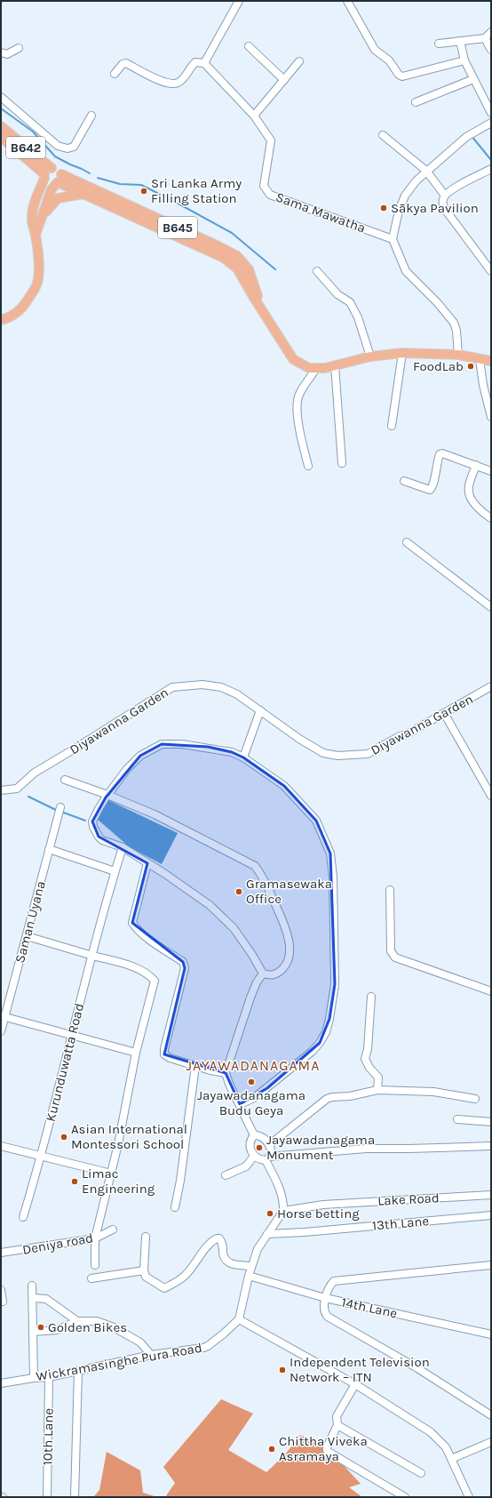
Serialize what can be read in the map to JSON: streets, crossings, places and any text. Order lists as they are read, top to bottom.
{
  "streets": {
    "main road": ["B642", "B645"],
    "street": [
      "Sama Mawatha",
      "Diyawanna Garden",
      "Saman Uyana",
      "Kurunduwatta Road",
      "Lake Road",
      "13th Lane",
      "Deniya road",
      "14th Lane",
      "Wickramasinghe Pura Road",
      "10th Lane"
    ]
  },
  "crossings": [
    ["B642", "B645"],
    ["Wickramasinghe Pura Road", "10th Lane"]
  ],
  "districts": ["JAYAWADANAGAMA"],
  "places": [
    "Sri Lanka Army Filling Station",
    "Sākya Pavilion",
    "FoodLab",
    "Gramasewaka Office",
    "Jayawadanagama Budu Geya",
    "Asian International Montessori School",
    "Jayawadanagama Monument",
    "Limac Engineering",
    "Horse betting",
    "Golden Bikes",
    "Independent Television Network – ITN",
    "Chittha Viveka Asramaya"
  ]
}
